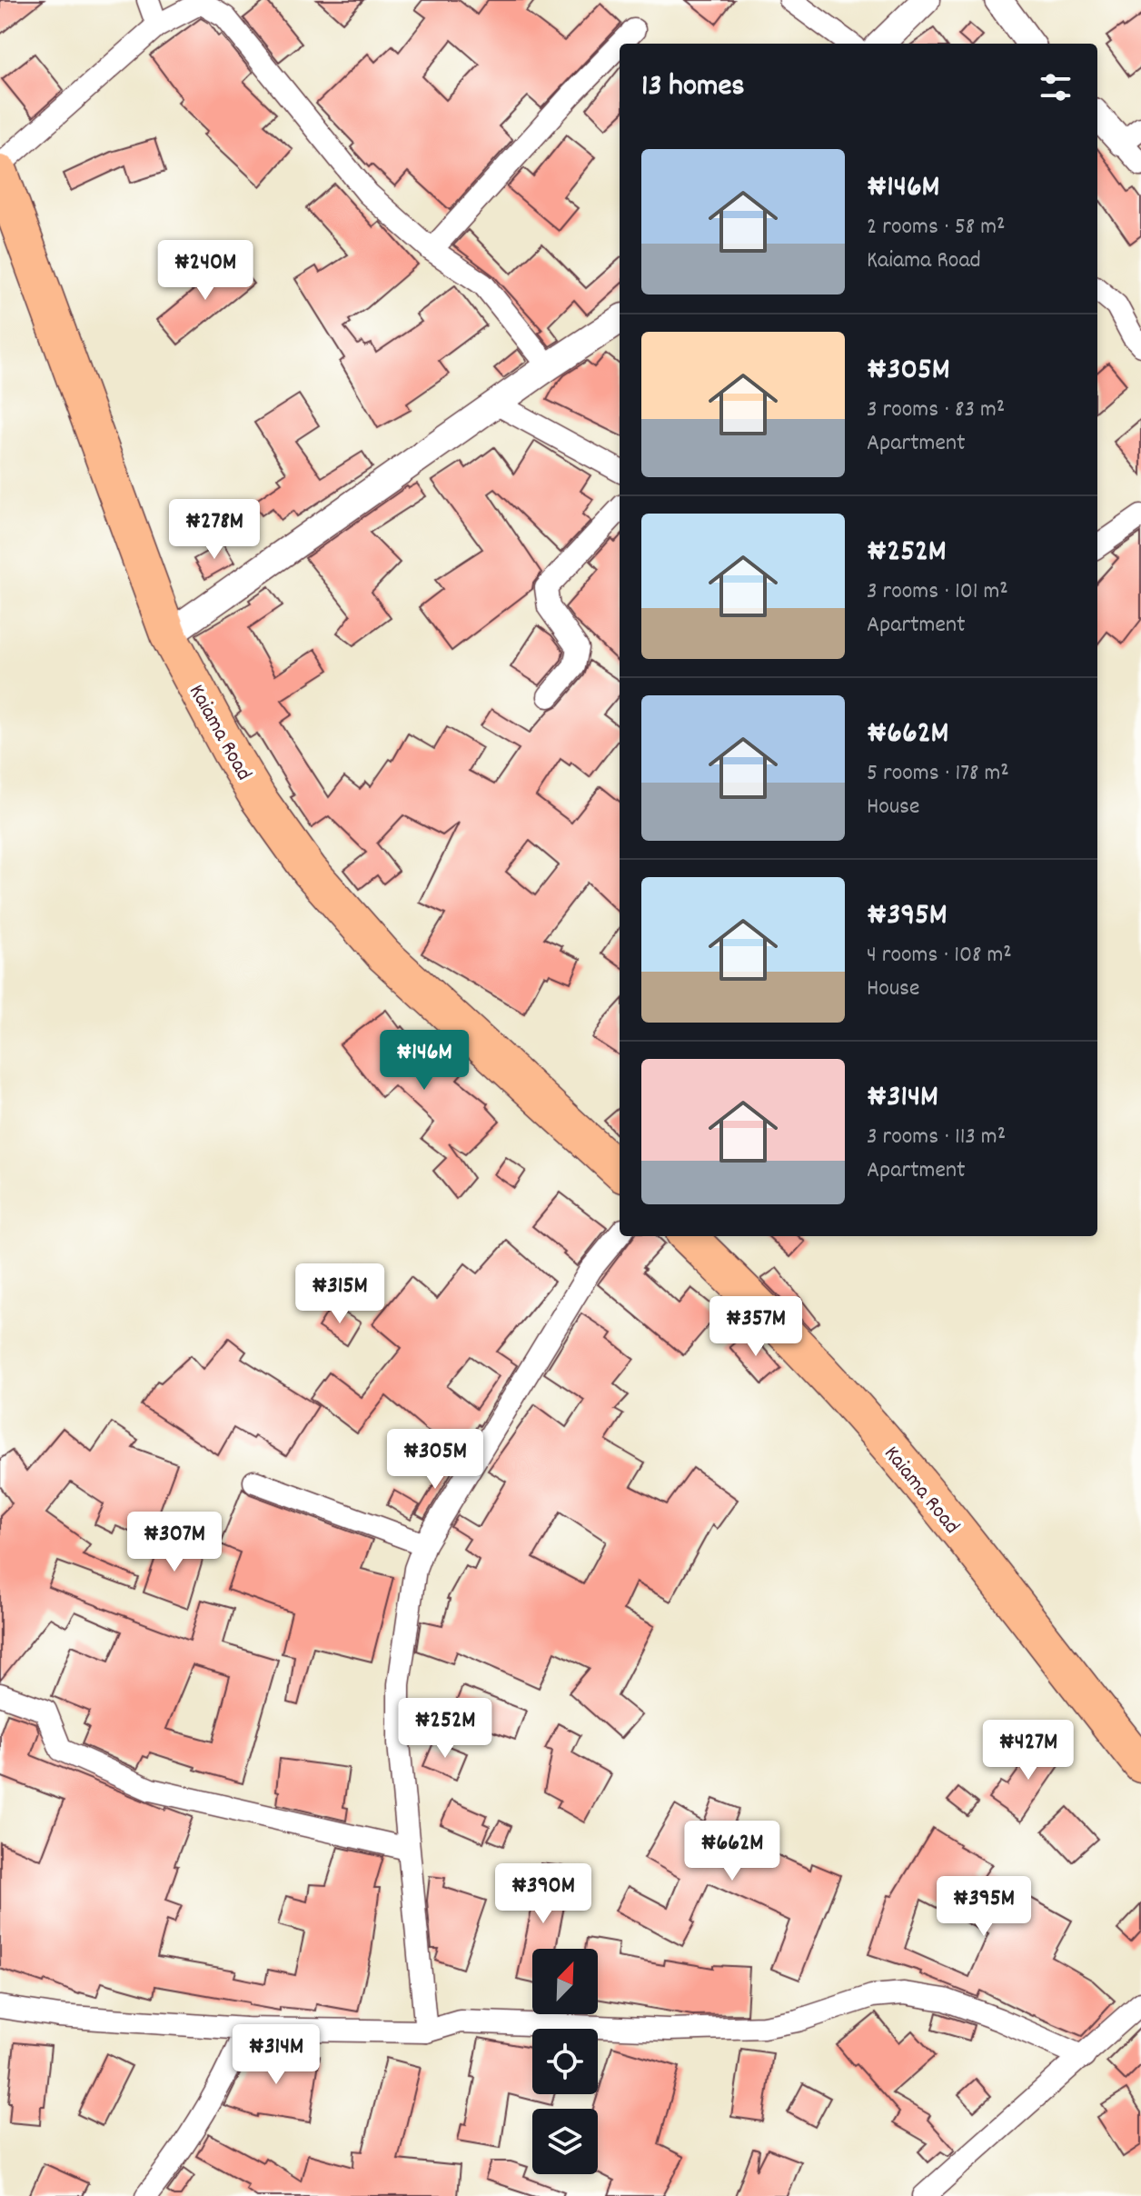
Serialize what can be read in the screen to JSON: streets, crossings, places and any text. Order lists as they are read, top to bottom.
{
  "streets": {
    "highway": ["Kaiama Road"]
  },
  "north": "top right",
  "page": {
    "heading": "13 homes",
    "list": [
      {
        "name": "₦146M",
        "note": "2 rooms · 58 m² · Kaiama Road"
      },
      {
        "name": "₦305M",
        "note": "3 rooms · 83 m² · Apartment"
      },
      {
        "name": "₦252M",
        "note": "3 rooms · 101 m² · Apartment"
      },
      {
        "name": "₦662M",
        "note": "5 rooms · 178 m² · House"
      },
      {
        "name": "₦395M",
        "note": "4 rooms · 108 m² · House"
      },
      {
        "name": "₦314M",
        "note": "3 rooms · 113 m² · Apartment"
      }
    ],
    "price": [
      "₦240M",
      "₦278M",
      "₦146M",
      "₦315M",
      "₦357M",
      "₦305M",
      "₦307M",
      "₦252M",
      "₦427M",
      "₦662M",
      "₦390M",
      "₦395M",
      "₦314M"
    ]
  }
}
